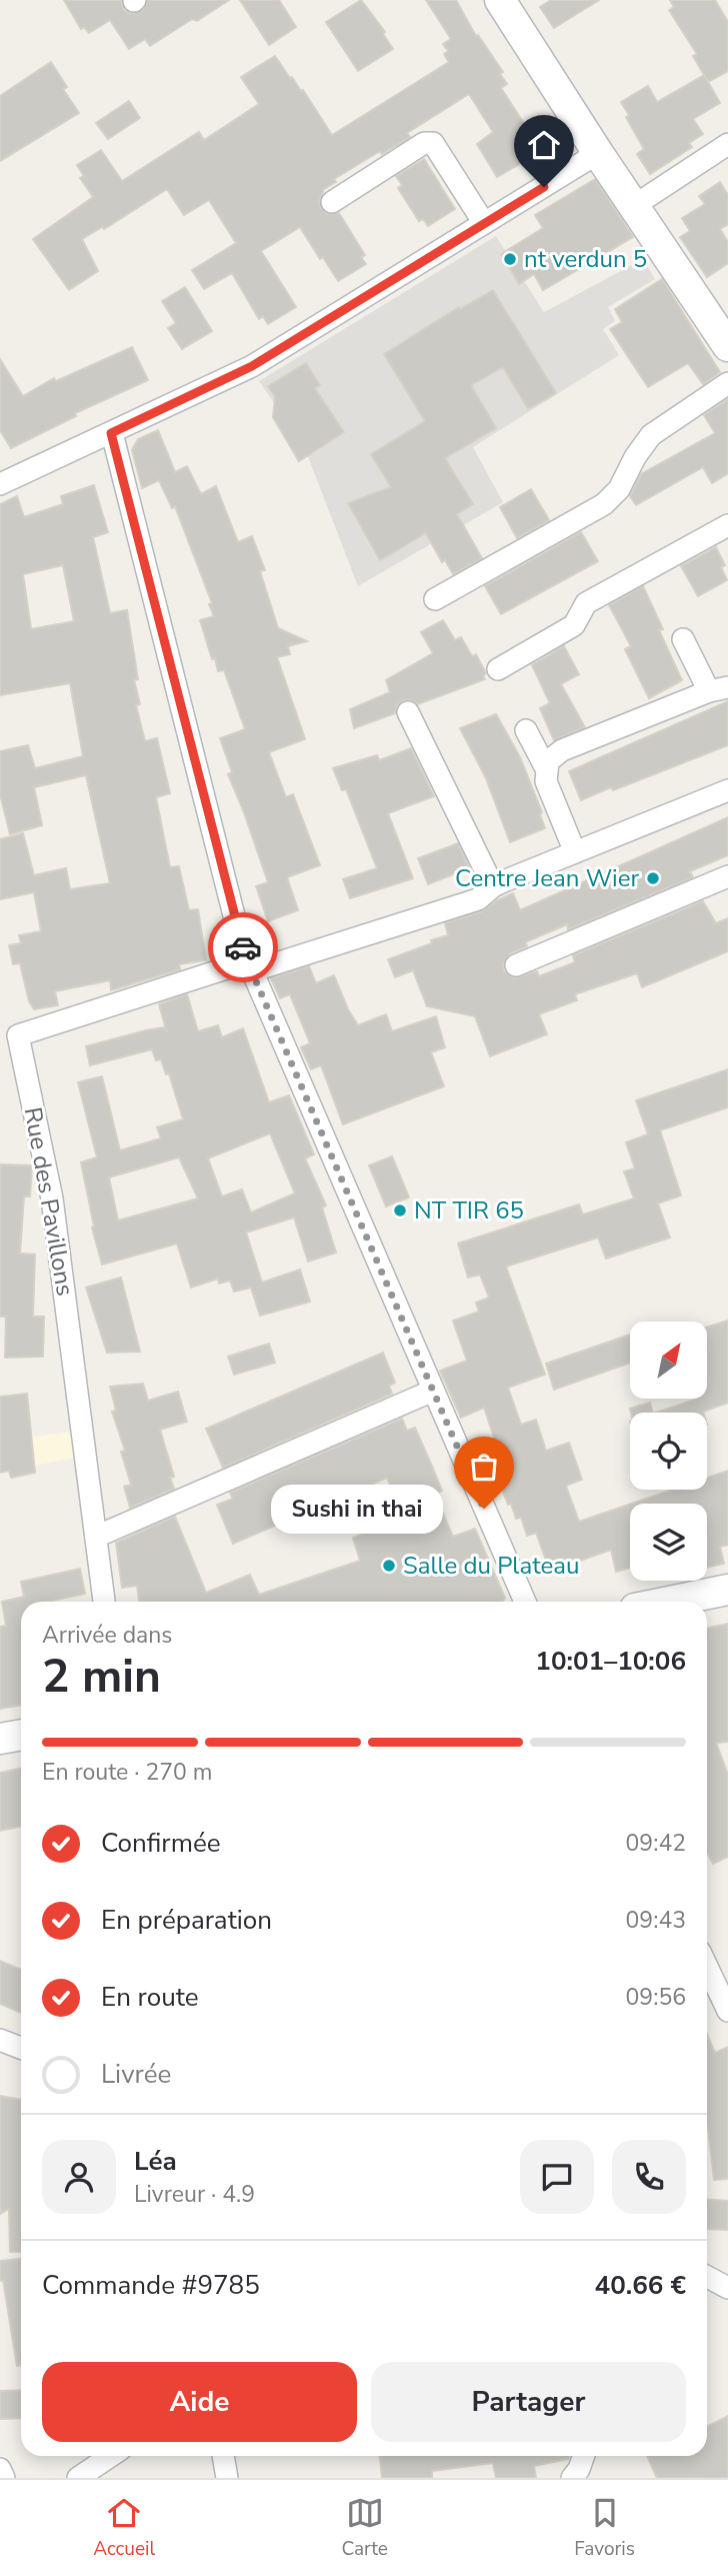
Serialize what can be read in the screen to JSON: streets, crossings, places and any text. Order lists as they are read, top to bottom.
{
  "streets": {
    "street": ["Rue des Pavillons"]
  },
  "places": [
    "nt verdun 5",
    "Centre Jean Wier",
    "NT TIR 65",
    "Sushi in thai",
    "Salle du Plateau"
  ],
  "north": "top right",
  "page": {
    "bubble": "Sushi in thai",
    "heading": ["2 min", "Arrivée dans", "10:01–10:06"],
    "panel": [
      "Léa",
      "Livreur · 4.9",
      "Commande #9785",
      "40.66 €"
    ],
    "bar": "En route · 270 m",
    "list": [
      ["Confirmée", "09:42"],
      ["En préparation", "09:43"],
      ["En route", "09:56"],
      "Livrée"
    ],
    "buttons": ["Aide", "Partager"],
    "tabs": ["Accueil", "Carte", "Favoris"]
  }
}
